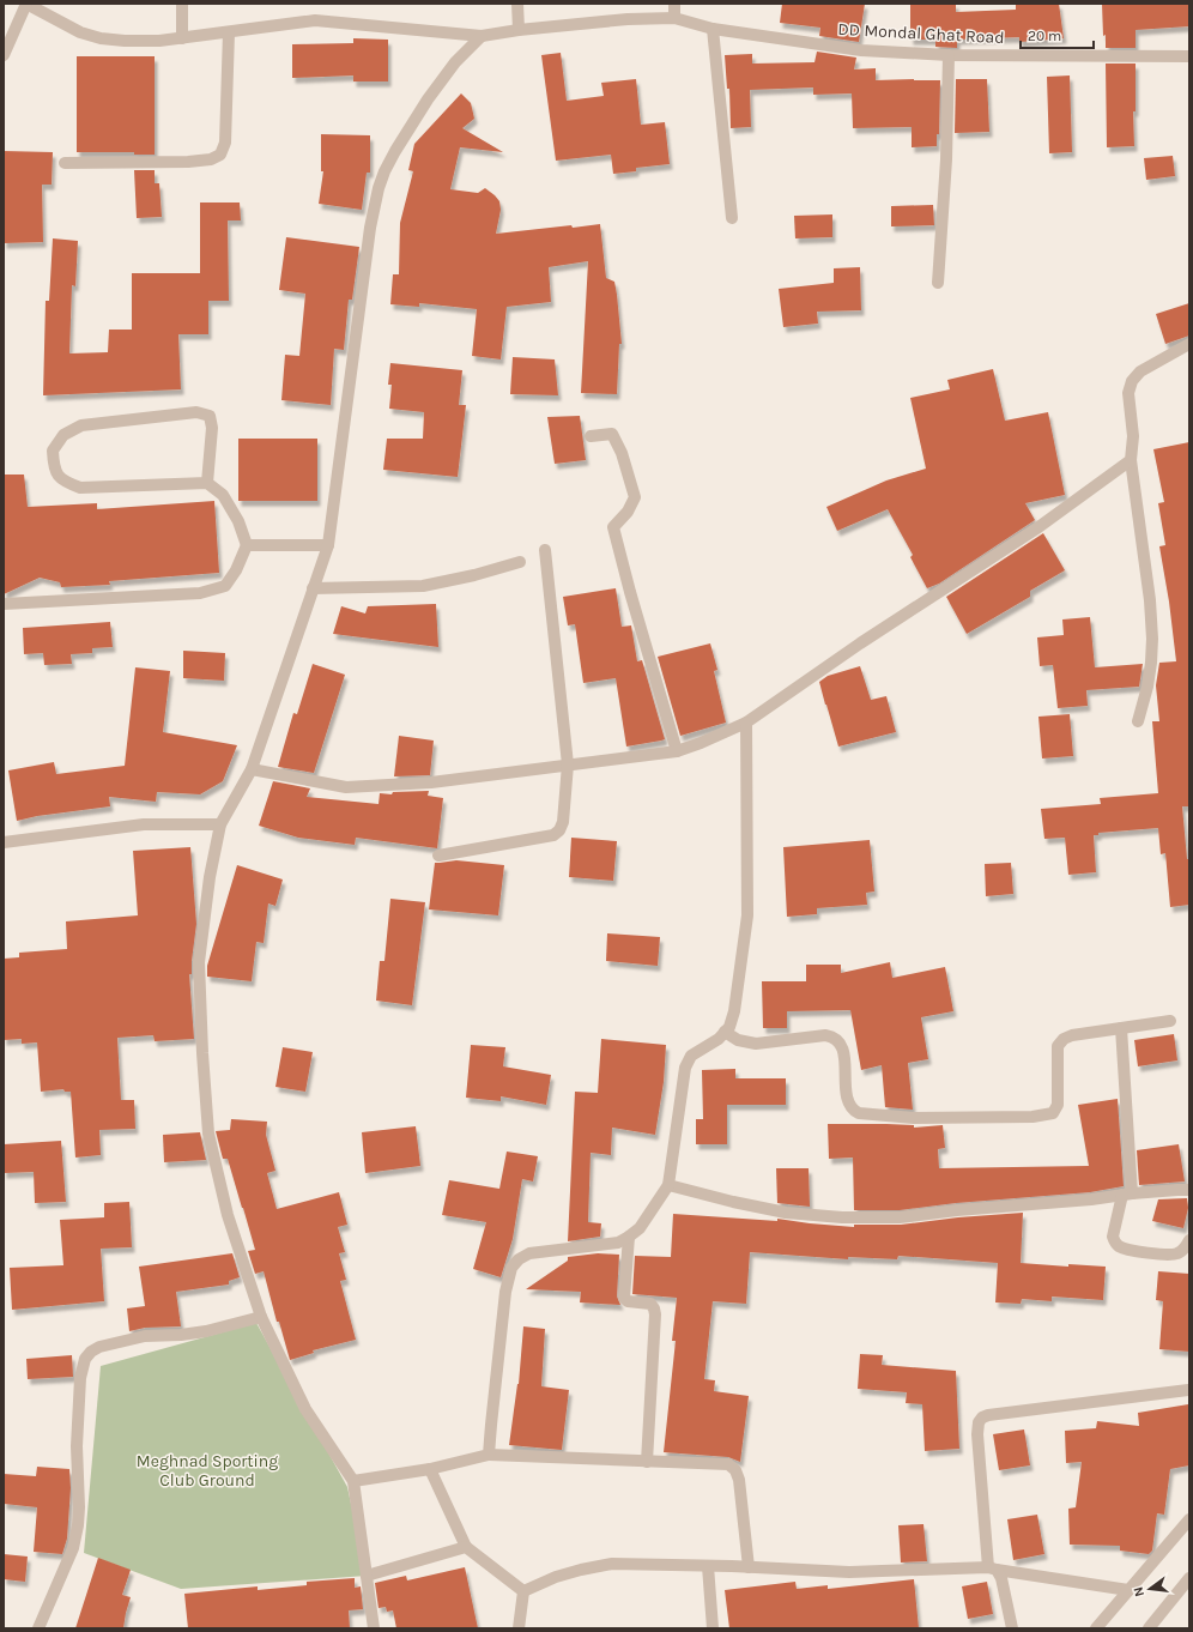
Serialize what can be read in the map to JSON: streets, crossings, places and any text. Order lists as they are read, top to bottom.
{
  "streets": {
    "street": ["DD Mondal Ghat Road"]
  },
  "parks": ["Meghnad Sporting Club Ground"],
  "scale_bar": "20 m",
  "north": "left"
}
